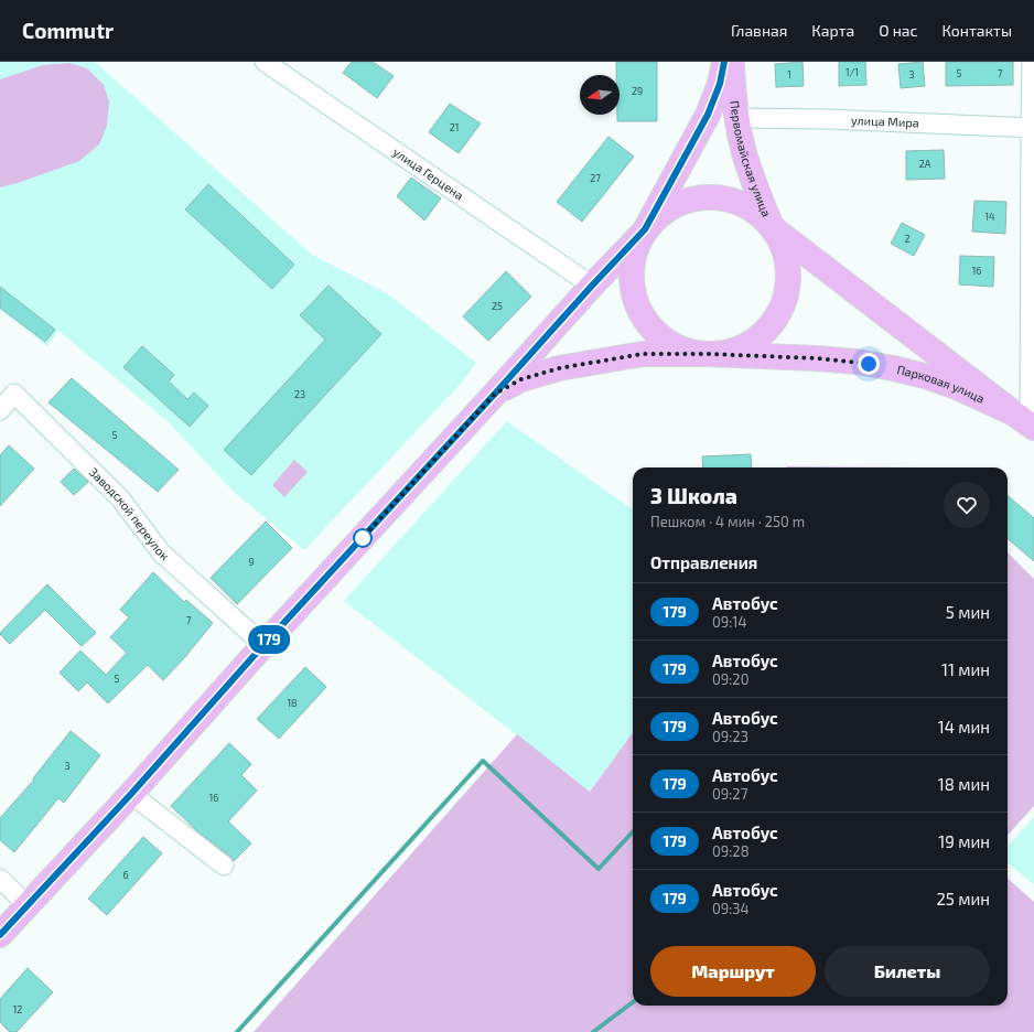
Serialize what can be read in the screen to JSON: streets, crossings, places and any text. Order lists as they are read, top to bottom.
{
  "streets": {
    "main road": ["Первомайская улица", "Парковая улица"],
    "street": ["улица Мира", "улица Герцена", "Заводской переулок"]
  },
  "crossings": [
    ["улица Мира", "Первомайская улица"],
    ["Первомайская улица", "улица Герцена"],
    ["Первомайская улица", "Парковая улица"],
    ["Первомайская улица", "Заводской переулок"]
  ],
  "lines": ["bus line 179"],
  "house_numbers": [
    "1/1",
    "5",
    "7",
    "1",
    "3",
    "29",
    "21",
    "2А",
    "27",
    "14",
    "2",
    "16",
    "25",
    "23",
    "5",
    "9",
    "7",
    "5",
    "18",
    "3",
    "16",
    "6",
    "12"
  ],
  "north": "left",
  "page": {
    "header": "Commutr",
    "nav": [
      "Главная",
      "Карта",
      "О нас",
      "Контакты"
    ],
    "on_map": "179",
    "heading": [
      ["3 Школа", "Пешком · 4 мин · 250 m"],
      "Отправления"
    ],
    "list": [
      {
        "mark": "179",
        "name": "Автобус",
        "note": "09:14",
        "value": "5 мин"
      },
      {
        "mark": "179",
        "name": "Автобус",
        "note": "09:20",
        "value": "11 мин"
      },
      {
        "mark": "179",
        "name": "Автобус",
        "note": "09:23",
        "value": "14 мин"
      },
      {
        "mark": "179",
        "name": "Автобус",
        "note": "09:27",
        "value": "18 мин"
      },
      {
        "mark": "179",
        "name": "Автобус",
        "note": "09:28",
        "value": "19 мин"
      },
      {
        "mark": "179",
        "name": "Автобус",
        "note": "09:34",
        "value": "25 мин"
      }
    ],
    "buttons": ["Маршрут", "Билеты"]
  }
}
